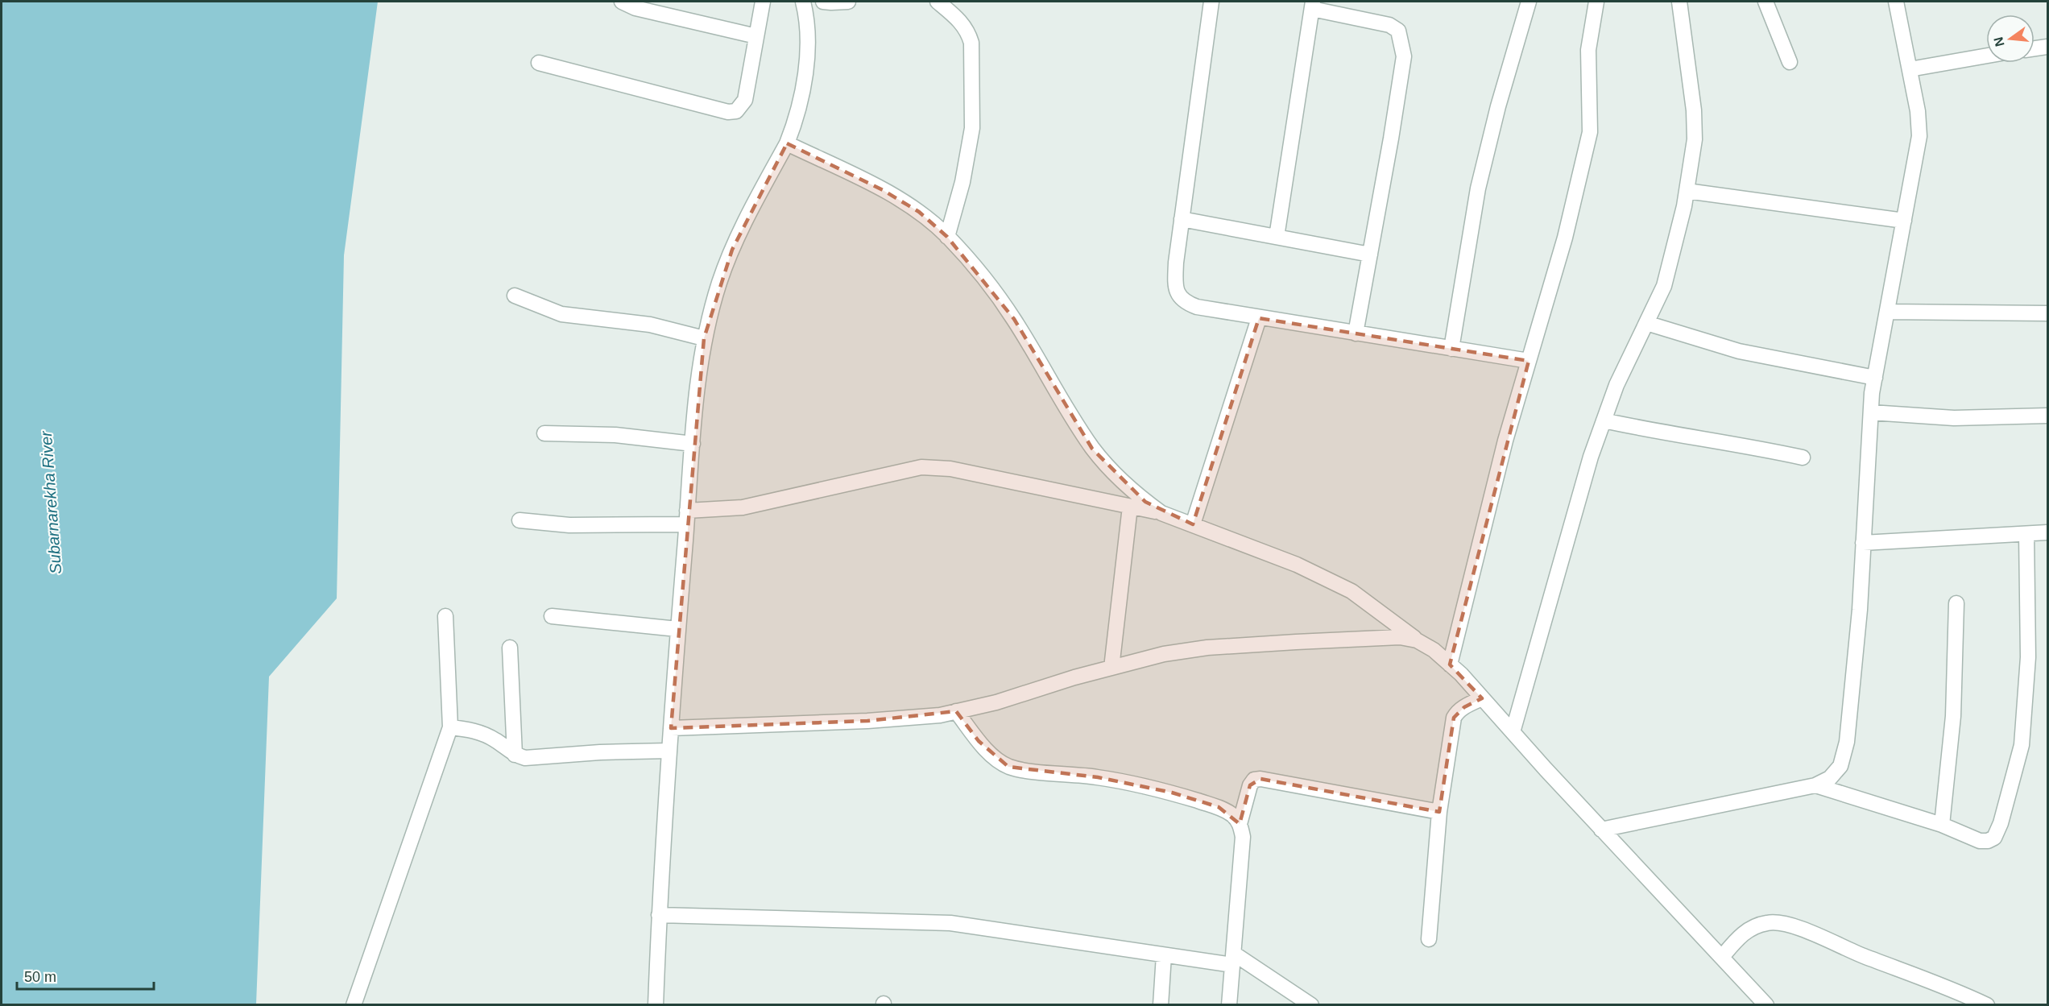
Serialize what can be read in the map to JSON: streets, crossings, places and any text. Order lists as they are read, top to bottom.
{
  "water": ["Subarnarekha River"],
  "scale_bar": "50 m",
  "north": "left"
}
